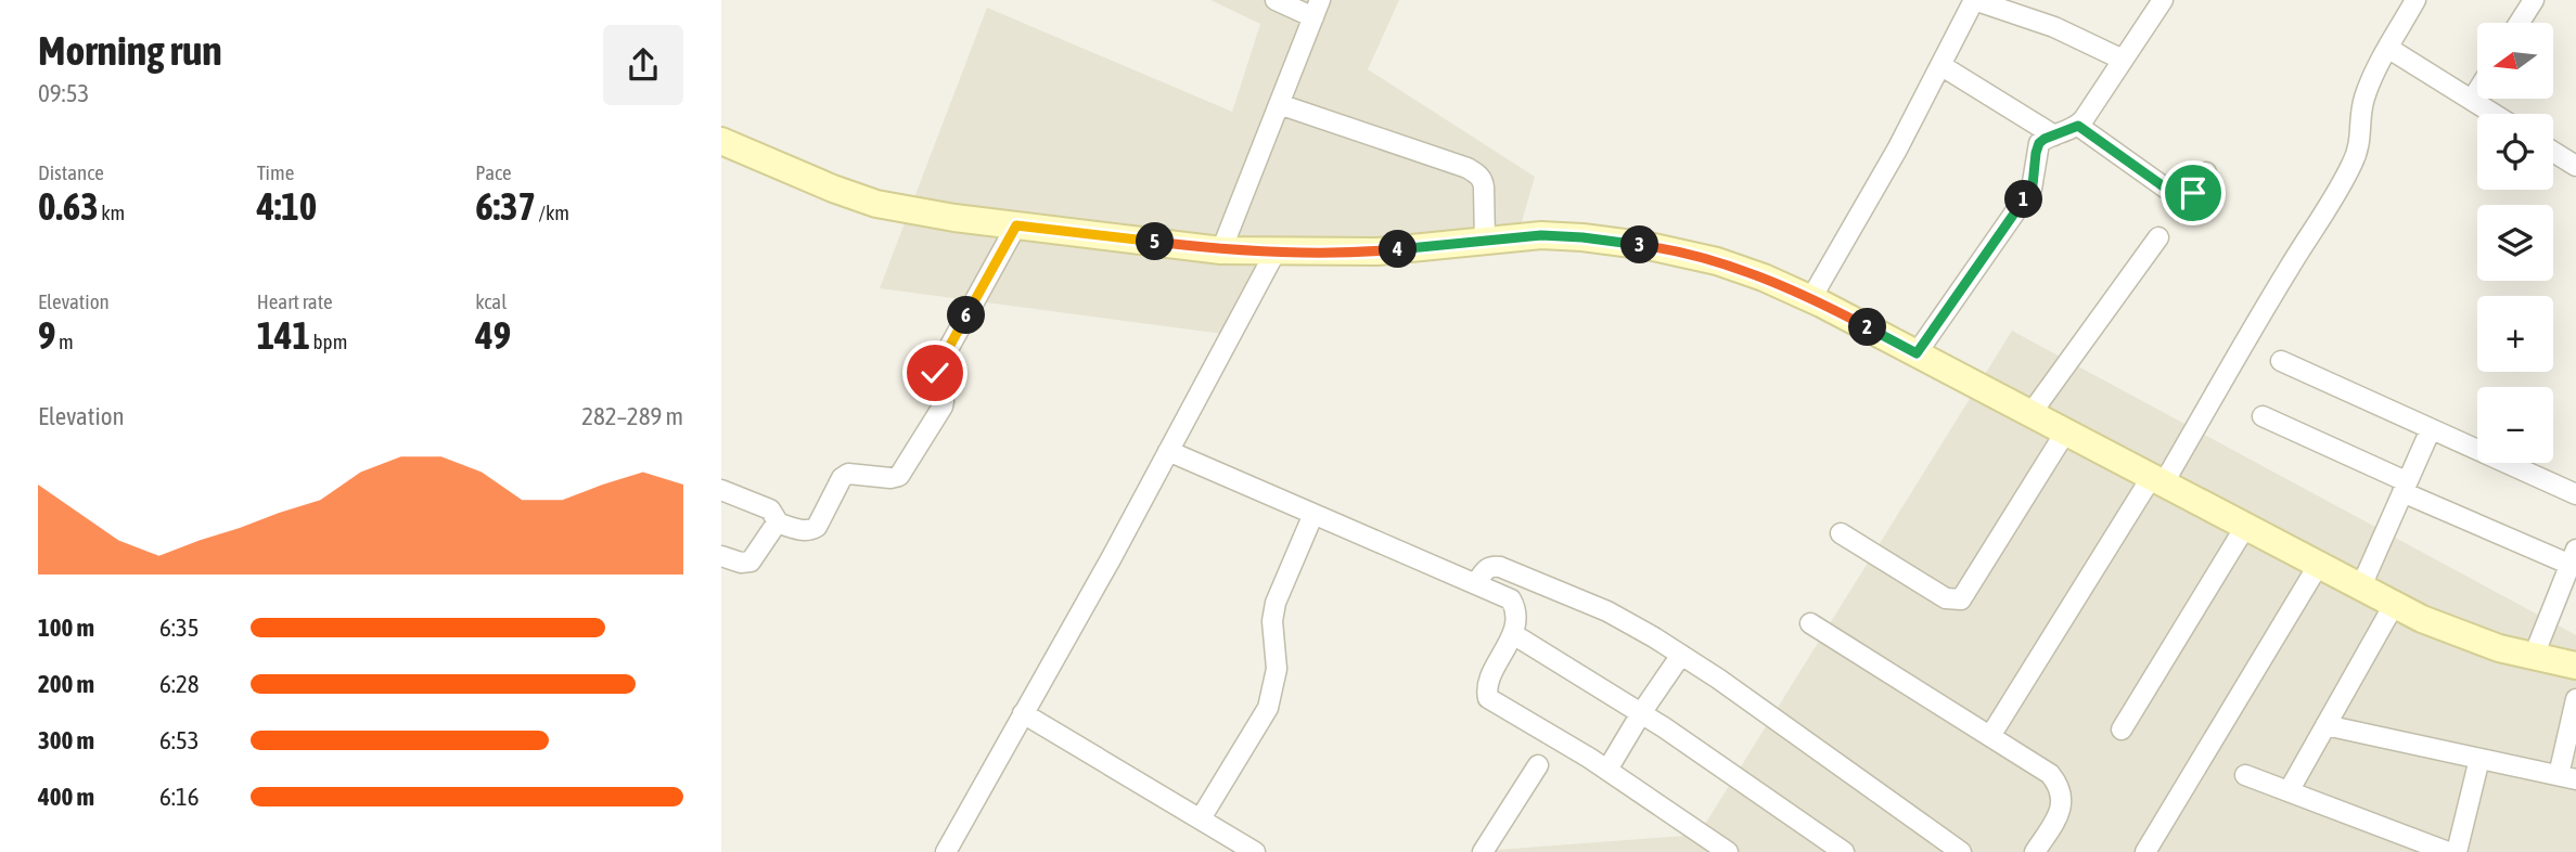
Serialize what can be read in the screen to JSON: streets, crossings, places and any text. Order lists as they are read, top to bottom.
{
  "north": "left",
  "page": {
    "heading": ["Morning run", "09:53"],
    "map_buttons": ["+", "−"],
    "stats": [
      ["Distance", "0.63 km"],
      ["Time", "4:10"],
      ["Pace", "6:37 /km"],
      ["Elevation", "9 m"],
      ["Heart rate", "141 bpm"],
      ["kcal", "49"]
    ],
    "pins": [
      "1",
      "5",
      "3",
      "4",
      "6",
      "2"
    ],
    "chart": ["Elevation", "282–289 m"],
    "list": [
      {
        "name": "100 m",
        "note": "6:35"
      },
      {
        "name": "200 m",
        "note": "6:28"
      },
      {
        "name": "300 m",
        "note": "6:53"
      },
      {
        "name": "400 m",
        "note": "6:16"
      }
    ]
  }
}
